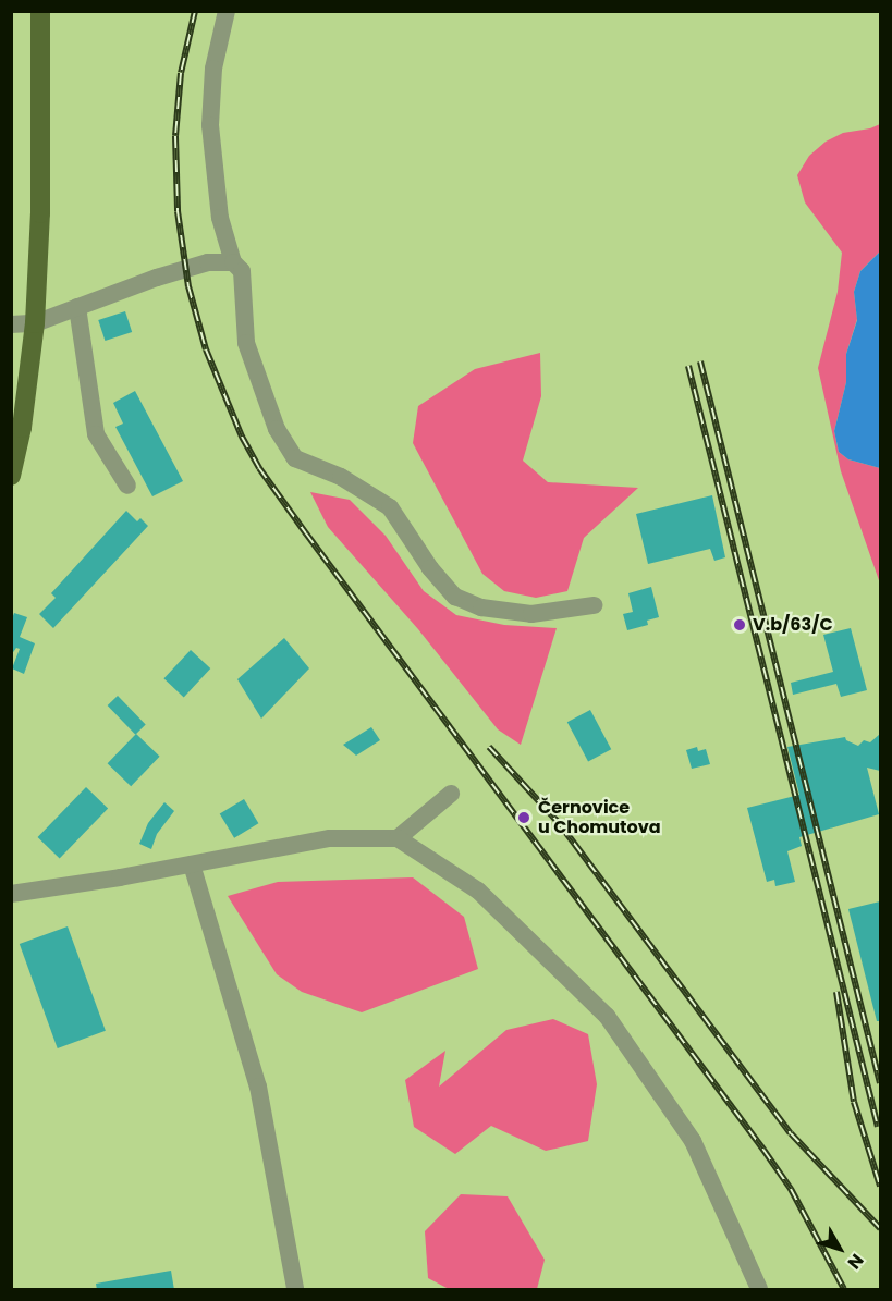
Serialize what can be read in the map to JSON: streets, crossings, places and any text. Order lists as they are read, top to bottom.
{
  "places": ["V.b/63/C", "Černovice u Chomutova"],
  "north": "bottom right"
}
